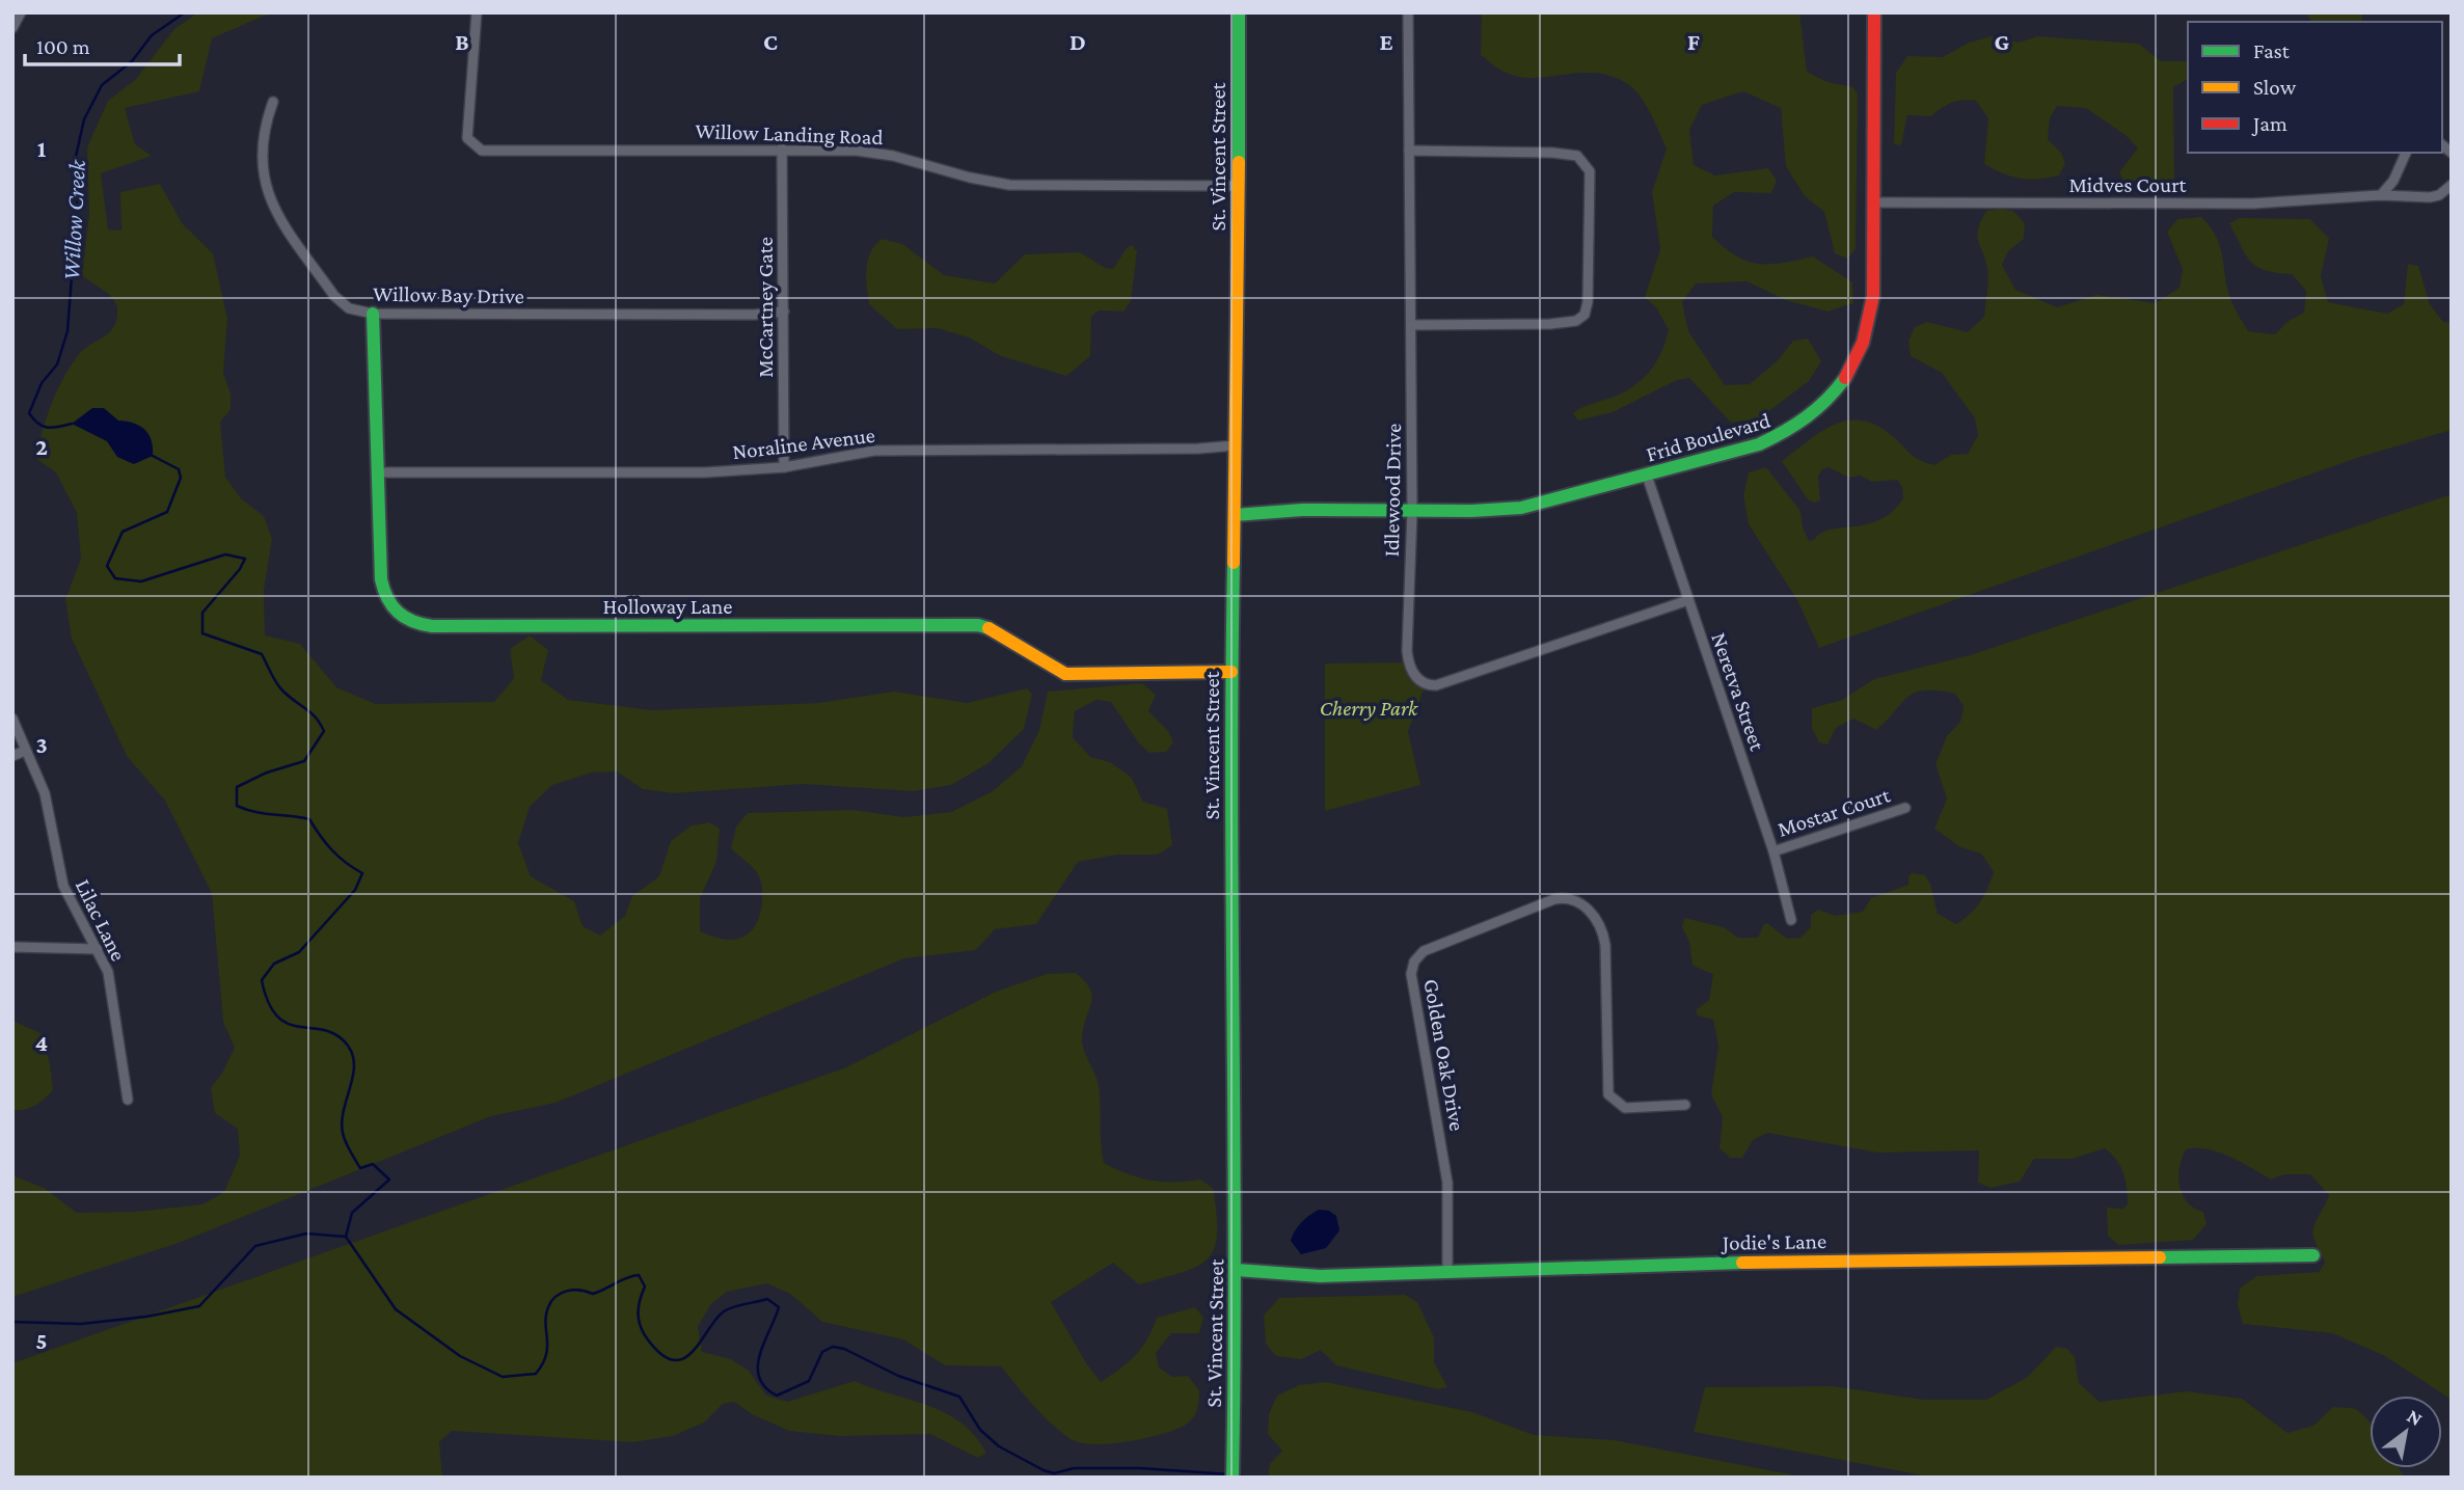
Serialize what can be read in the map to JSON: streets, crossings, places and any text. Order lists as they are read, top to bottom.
{
  "streets": {
    "street": [
      "Willow Landing Road",
      "St. Vincent Street",
      "Midves Court",
      "Willow Bay Drive",
      "McCartney Gate",
      "Frid Boulevard",
      "Noraline Avenue",
      "Idlewood Drive",
      "Holloway Lane",
      "Neretva Street",
      "Mostar Court",
      "Lilac Lane",
      "Golden Oak Drive",
      "Jodie's Lane"
    ]
  },
  "crossings": [
    ["Willow Landing Road", "St. Vincent Street"],
    ["Willow Landing Road", "McCartney Gate"],
    ["St. Vincent Street", "Frid Boulevard"],
    ["St. Vincent Street", "Noraline Avenue"],
    ["St. Vincent Street", "Holloway Lane"],
    ["St. Vincent Street", "Jodie's Lane"],
    ["Midves Court", "Frid Boulevard"],
    ["Willow Bay Drive", "McCartney Gate"],
    ["Willow Bay Drive", "Holloway Lane"],
    ["McCartney Gate", "Noraline Avenue"],
    ["Frid Boulevard", "Idlewood Drive"],
    ["Frid Boulevard", "Neretva Street"],
    ["Noraline Avenue", "Holloway Lane"],
    ["Idlewood Drive", "Neretva Street"],
    ["Neretva Street", "Mostar Court"],
    ["Golden Oak Drive", "Jodie's Lane"]
  ],
  "water": ["Willow Creek"],
  "parks": ["Cherry Park"],
  "legend": ["Fast", "Slow", "Jam"],
  "scale_bar": "100 m",
  "north": "top right",
  "grid": {
    "columns": [
      "B",
      "C",
      "D",
      "E",
      "F",
      "G"
    ],
    "rows": [
      "1",
      "2",
      "3",
      "4",
      "5"
    ]
  }
}
